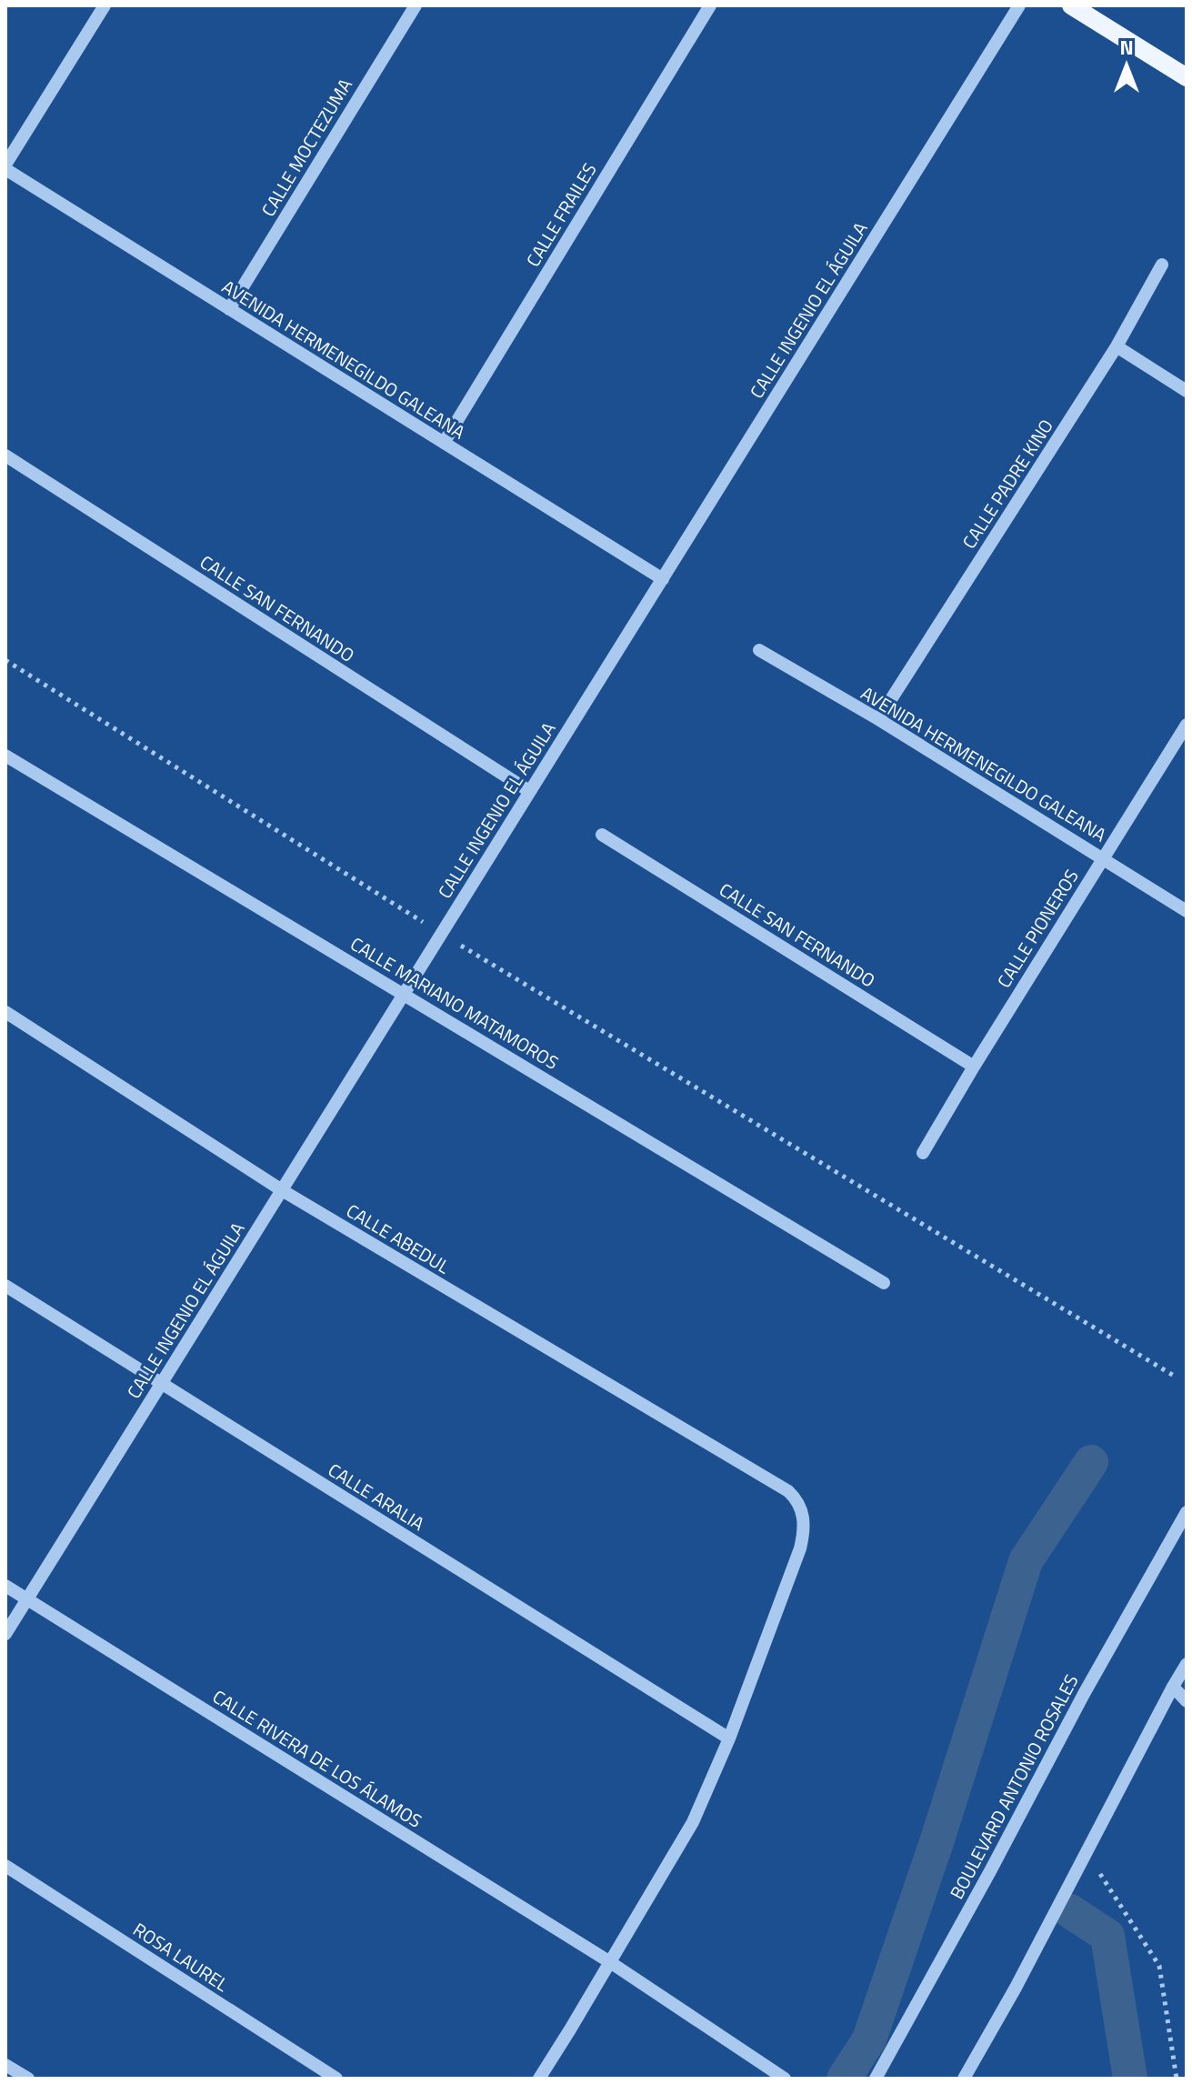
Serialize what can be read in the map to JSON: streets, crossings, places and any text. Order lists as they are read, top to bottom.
{
  "streets": {
    "street": [
      "CALLE MOCTEZUMA",
      "CALLE FRAILES",
      "CALLE INGENIO EL ÁGUILA",
      "AVENIDA HERMENEGILDO GALEANA",
      "CALLE PADRE KINO",
      "CALLE SAN FERNANDO",
      "CALLE PIONEROS",
      "CALLE MARIANO MATAMOROS",
      "CALLE ABEDUL",
      "CALLE ARALIA",
      "CALLE RIVERA DE LOS ÁLAMOS",
      "BOULEVARD ANTONIO ROSALES",
      "ROSA LAUREL"
    ]
  },
  "crossings": [
    ["CALLE MOCTEZUMA", "AVENIDA HERMENEGILDO GALEANA"],
    ["CALLE FRAILES", "AVENIDA HERMENEGILDO GALEANA"],
    ["CALLE INGENIO EL ÁGUILA", "AVENIDA HERMENEGILDO GALEANA"],
    ["CALLE INGENIO EL ÁGUILA", "CALLE SAN FERNANDO"],
    ["CALLE INGENIO EL ÁGUILA", "CALLE MARIANO MATAMOROS"],
    ["CALLE INGENIO EL ÁGUILA", "CALLE ABEDUL"],
    ["CALLE INGENIO EL ÁGUILA", "CALLE ARALIA"],
    ["CALLE INGENIO EL ÁGUILA", "CALLE RIVERA DE LOS ÁLAMOS"],
    ["AVENIDA HERMENEGILDO GALEANA", "CALLE PADRE KINO"],
    ["AVENIDA HERMENEGILDO GALEANA", "CALLE PIONEROS"],
    ["CALLE SAN FERNANDO", "CALLE PIONEROS"],
    ["CALLE ABEDUL", "CALLE ARALIA"],
    ["CALLE ABEDUL", "CALLE RIVERA DE LOS ÁLAMOS"]
  ],
  "north": "top"
}
